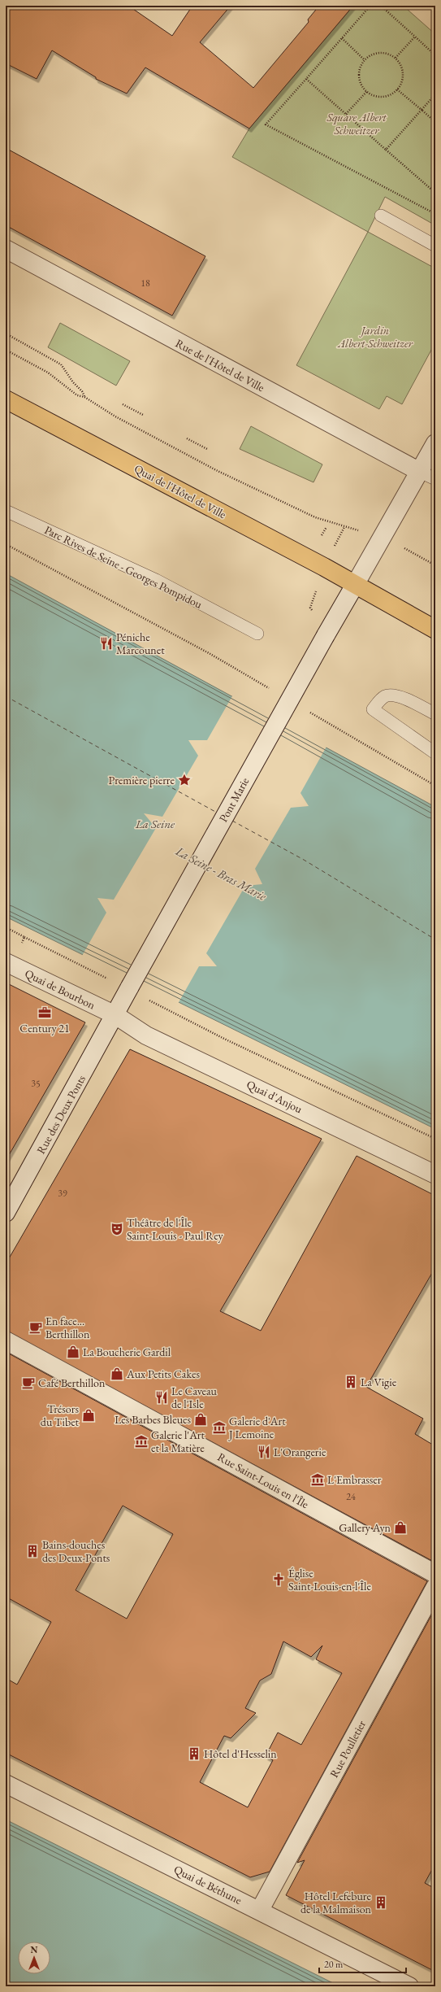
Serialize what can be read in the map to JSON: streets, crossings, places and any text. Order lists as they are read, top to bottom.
{
  "streets": {
    "main road": ["Quai de l'Hôtel de Ville"],
    "street": [
      "Rue de l'Hôtel de Ville",
      "Pont Marie",
      "Quai de Bourbon",
      "Quai d'Anjou",
      "Rue des Deux Ponts",
      "Rue Saint-Louis en l'Île",
      "Rue Poulletier",
      "Quai de Béthune"
    ],
    "lane": ["Parc Rives de Seine - Georges Pompidou"]
  },
  "crossings": [
    ["Rue de l'Hôtel de Ville", "Pont Marie"],
    ["Quai de l'Hôtel de Ville", "Pont Marie"],
    ["Pont Marie", "Quai de Bourbon"],
    ["Pont Marie", "Quai d'Anjou"],
    ["Pont Marie", "Rue des Deux Ponts"],
    ["Quai de Bourbon", "Quai d'Anjou"],
    ["Quai de Bourbon", "Rue des Deux Ponts"],
    ["Quai d'Anjou", "Rue des Deux Ponts"],
    ["Rue Poulletier", "Quai de Béthune"]
  ],
  "water": ["La Seine", "La Seine - Bras Marie"],
  "parks": ["Square Albert Schweitzer", "Jardin Albert-Schweitzer"],
  "places": {
    "restaurant": ["Péniche Marcounet", "Le Caveau de l'Isle", "L'Orangerie"],
    "place": ["Première pierre"],
    "office": ["Century 21"],
    "theatre": ["Théâtre de l'Île Saint-Louis - Paul Rey"],
    "cafe": ["En face... Berthillon", "Café Berthillon"],
    "shop": [
      "La Boucherie Gardil",
      "Aux Petits Cakes",
      "Trésors du Tibet",
      "Les Barbes Bleues",
      "Gallery Ayn"
    ],
    "building": [
      "La Vigie",
      "Bains-douches des Deux-Ponts",
      "Hôtel d'Hesselin",
      "Hôtel Lefebure de la Malmaison"
    ],
    "museum": ["Galerie d'Art J Lemoine", "Galerie l'Art et la Matière", "L'Embrasser"],
    "church": ["Église Saint-Louis-en-l'Île"]
  },
  "house_numbers": [
    "18",
    "35",
    "39",
    "24"
  ],
  "scale_bar": "20 m",
  "north": "top"
}
